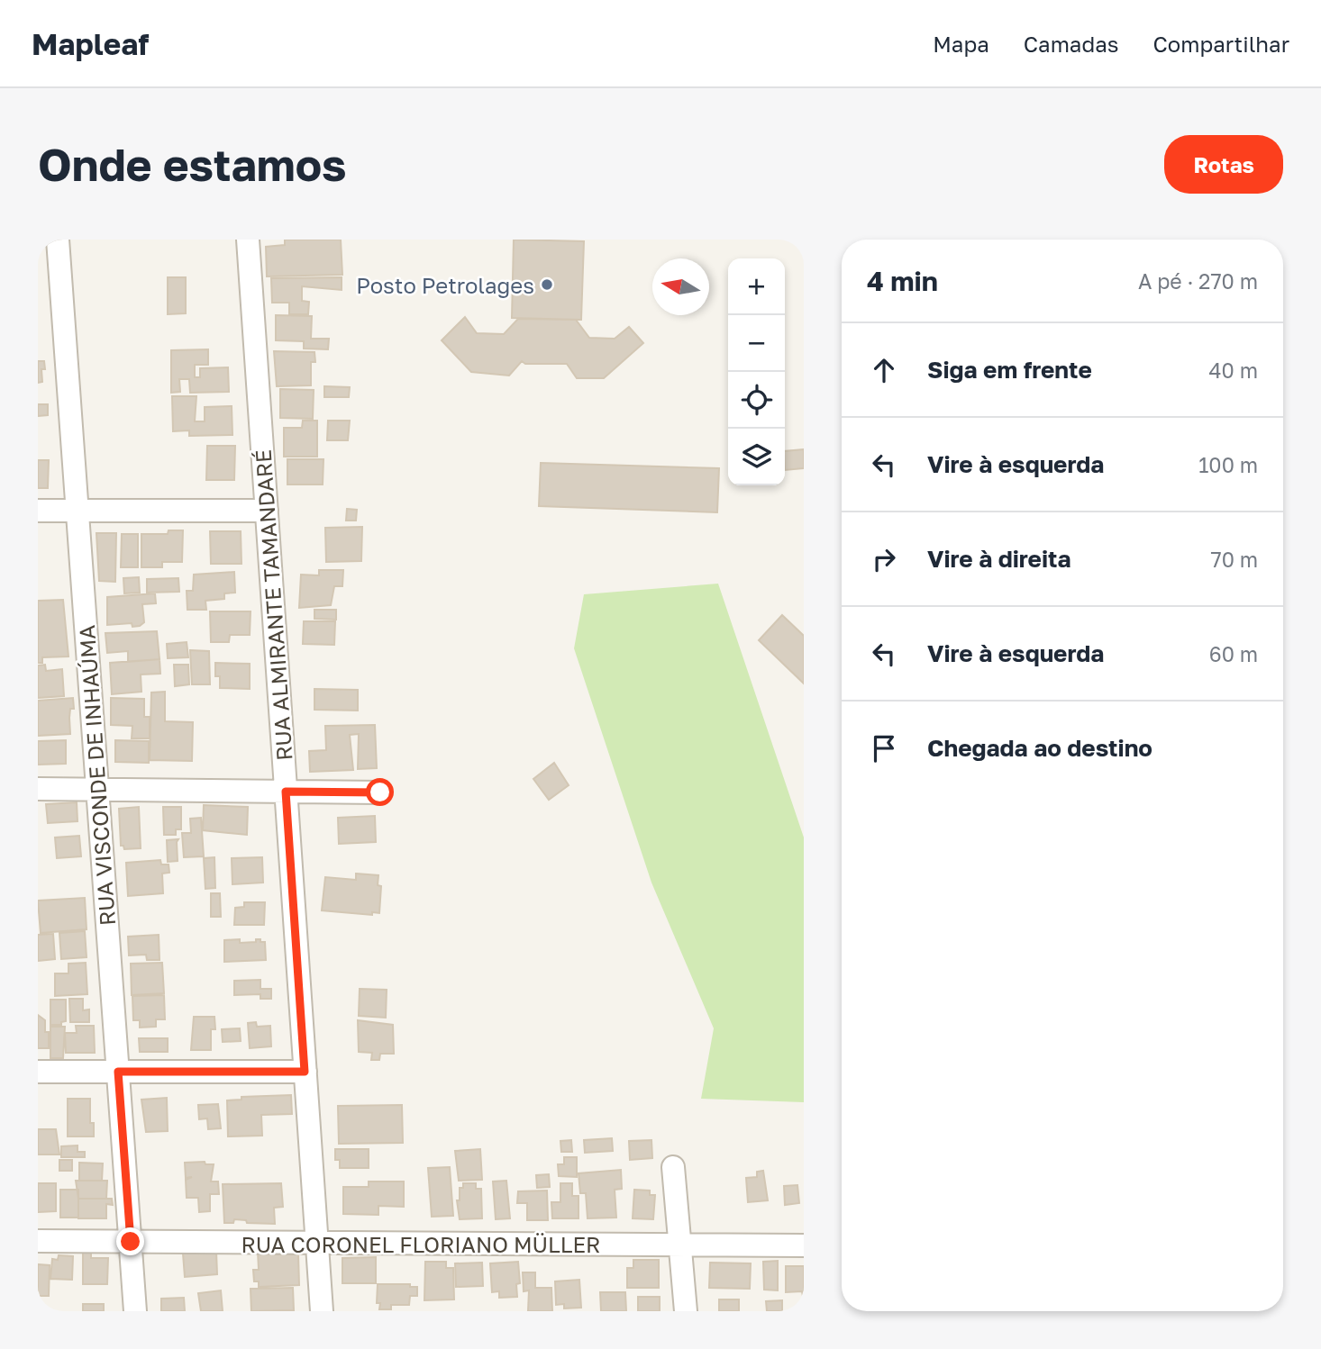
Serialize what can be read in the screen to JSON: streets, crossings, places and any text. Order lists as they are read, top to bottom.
{
  "streets": {
    "street": ["RUA ALMIRANTE TAMANDARÉ", "RUA VISCONDE DE INHAÚMA", "RUA CORONEL FLORIANO MÜLLER"]
  },
  "crossings": [
    ["RUA ALMIRANTE TAMANDARÉ", "RUA CORONEL FLORIANO MÜLLER"],
    ["RUA VISCONDE DE INHAÚMA", "RUA CORONEL FLORIANO MÜLLER"]
  ],
  "places": ["Posto Petrolages"],
  "north": "left",
  "page": {
    "header": "Mapleaf",
    "nav": ["Mapa", "Camadas", "Compartilhar"],
    "buttons": "Rotas",
    "title": "Onde estamos",
    "heading": ["4 min", "A pé · 270 m"],
    "map_buttons": ["+", "−"],
    "list": [
      ["Siga em frente", "40 m"],
      ["Vire à esquerda", "100 m"],
      ["Vire à direita", "70 m"],
      ["Vire à esquerda", "60 m"],
      "Chegada ao destino"
    ]
  }
}
